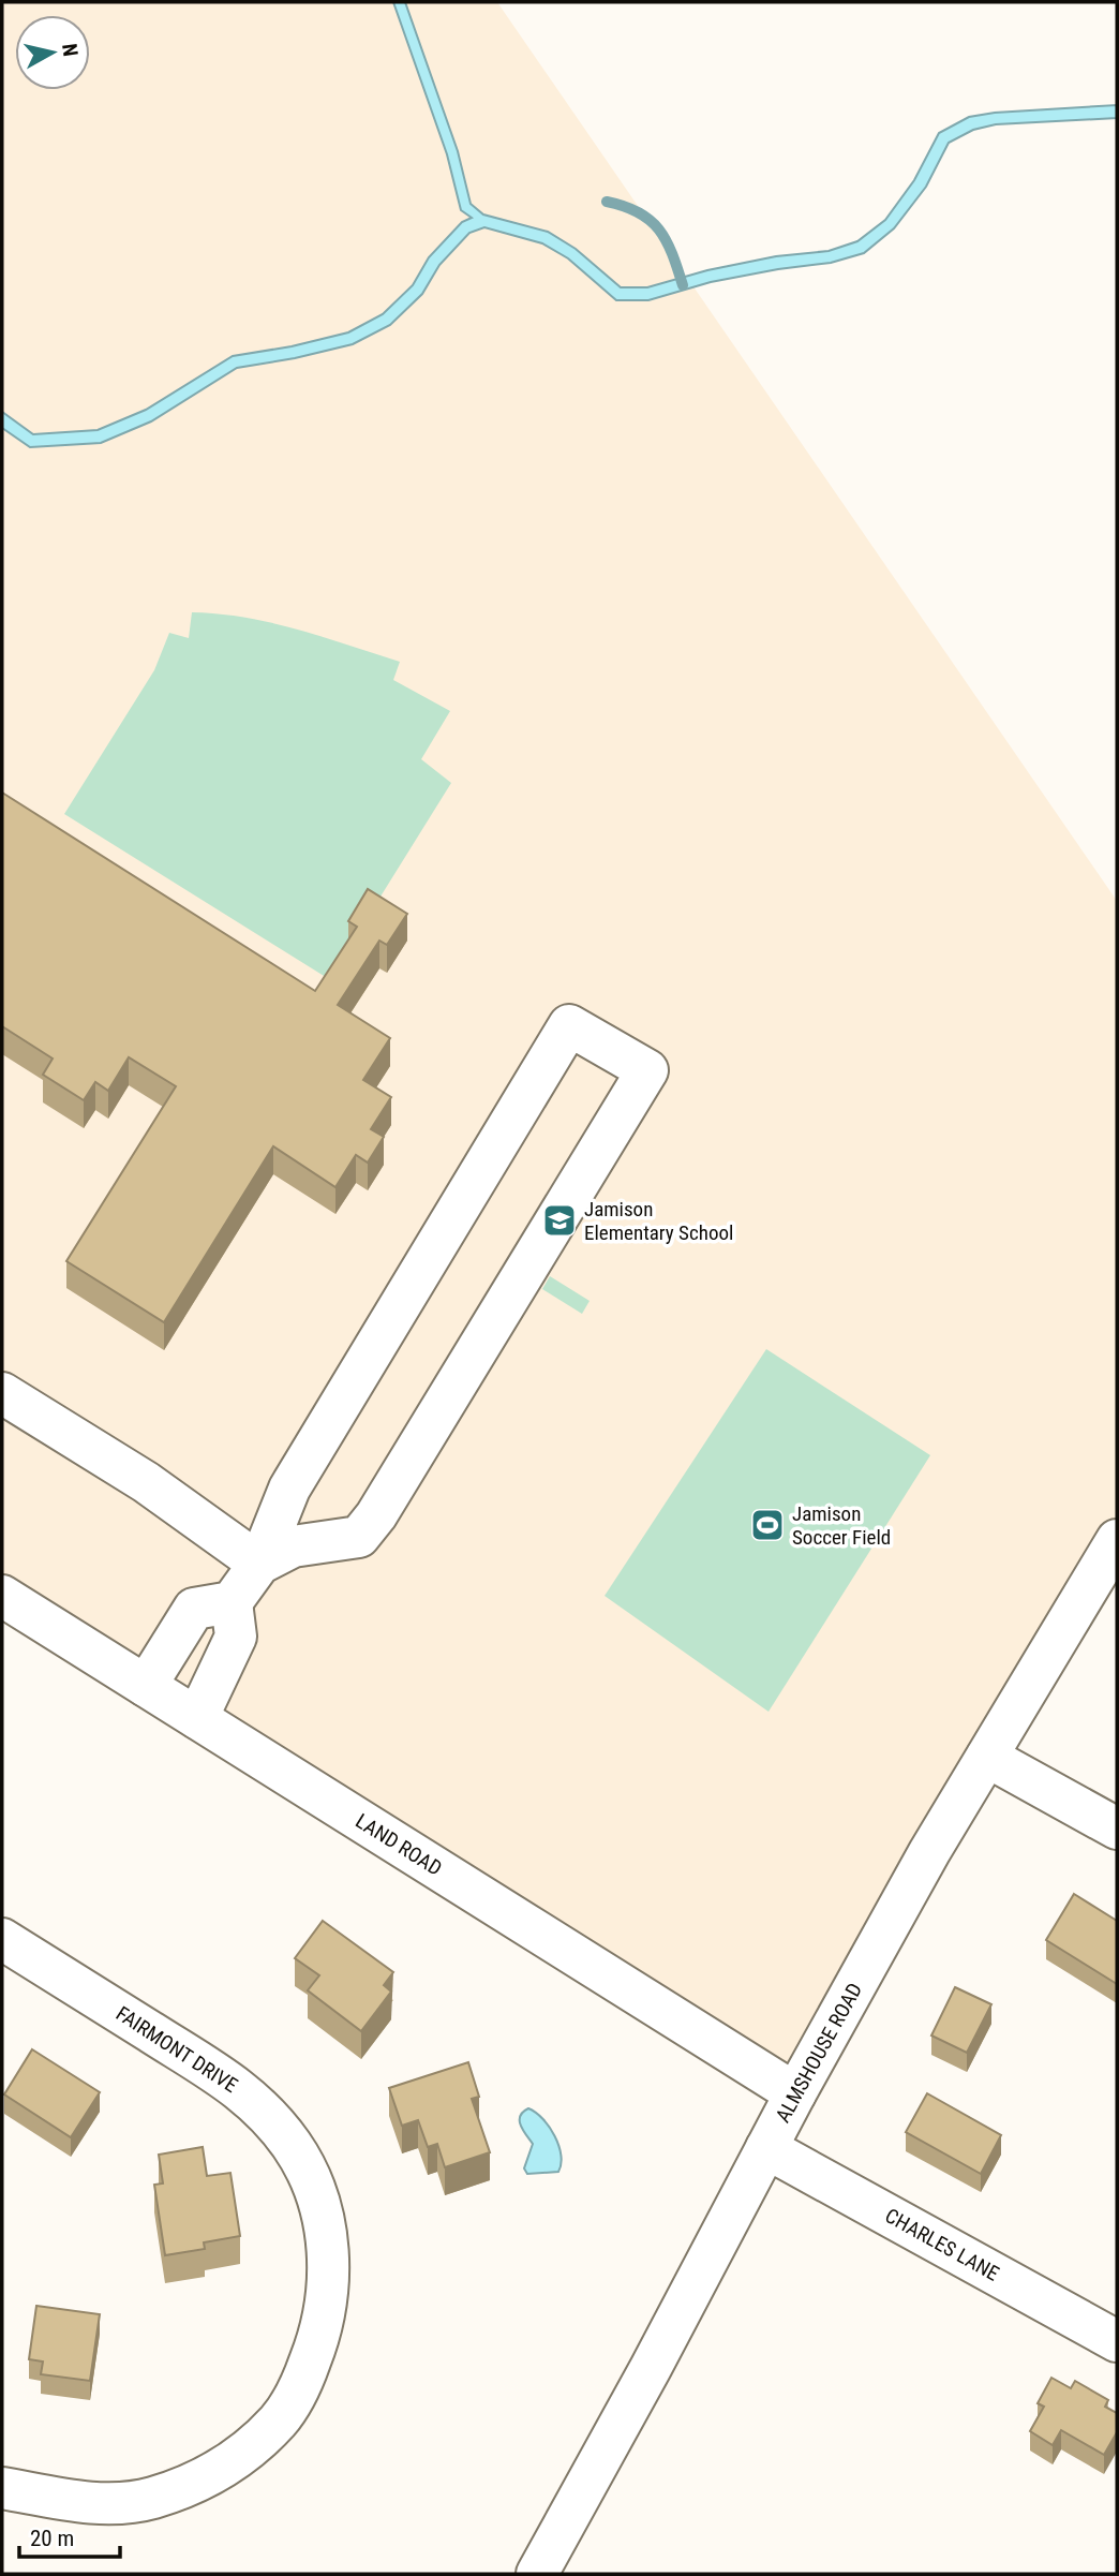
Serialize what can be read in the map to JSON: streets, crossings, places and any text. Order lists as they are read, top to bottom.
{
  "streets": {
    "street": [
      "LAND ROAD",
      "FAIRMONT DRIVE",
      "ALMSHOUSE ROAD",
      "CHARLES LANE"
    ]
  },
  "crossings": [
    ["LAND ROAD", "ALMSHOUSE ROAD"],
    ["ALMSHOUSE ROAD", "CHARLES LANE"]
  ],
  "places": {
    "school or university": ["Jamison Elementary School"],
    "sports": ["Jamison Soccer Field"]
  },
  "scale_bar": "20 m",
  "north": "right"
}
